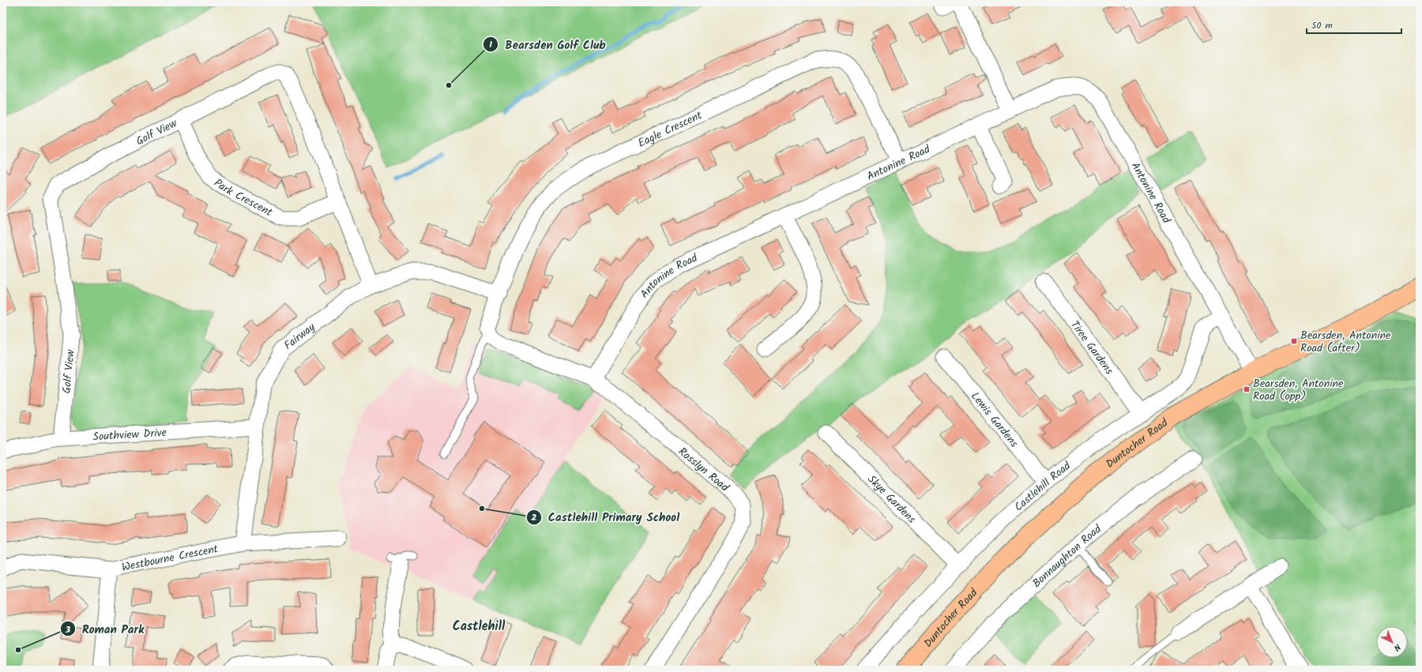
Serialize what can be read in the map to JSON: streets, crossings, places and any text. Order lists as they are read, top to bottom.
{
  "streets": {
    "main road": ["Duntocher Road"],
    "street": [
      "Eagle Crescent",
      "Golf View",
      "Antonine Road",
      "Park Crescent",
      "Fairway",
      "Tiree Gardens",
      "Lewis Gardens",
      "Southview Drive",
      "Rosslyn Road",
      "Castlehill Road",
      "Skye Gardens",
      "Bonnaughton Road",
      "Westbourne Crescent"
    ]
  },
  "crossings": [
    ["Eagle Crescent", "Antonine Road"],
    ["Eagle Crescent", "Fairway"],
    ["Eagle Crescent", "Rosslyn Road"],
    ["Golf View", "Park Crescent"],
    ["Golf View", "Fairway"],
    ["Golf View", "Southview Drive"],
    ["Antonine Road", "Duntocher Road"],
    ["Antonine Road", "Rosslyn Road"],
    ["Antonine Road", "Castlehill Road"],
    ["Fairway", "Southview Drive"],
    ["Fairway", "Westbourne Crescent"],
    ["Tiree Gardens", "Castlehill Road"],
    ["Lewis Gardens", "Castlehill Road"],
    ["Castlehill Road", "Skye Gardens"]
  ],
  "districts": ["Castlehill"],
  "places": {
    "other": ["Bearsden Golf Club", "Castlehill Primary School", "Roman Park"],
    "transit": ["Bearsden, Antonine Road (after)", "Bearsden, Antonine Road (opp)"]
  },
  "scale_bar": "50 m",
  "north": "bottom right"
}
